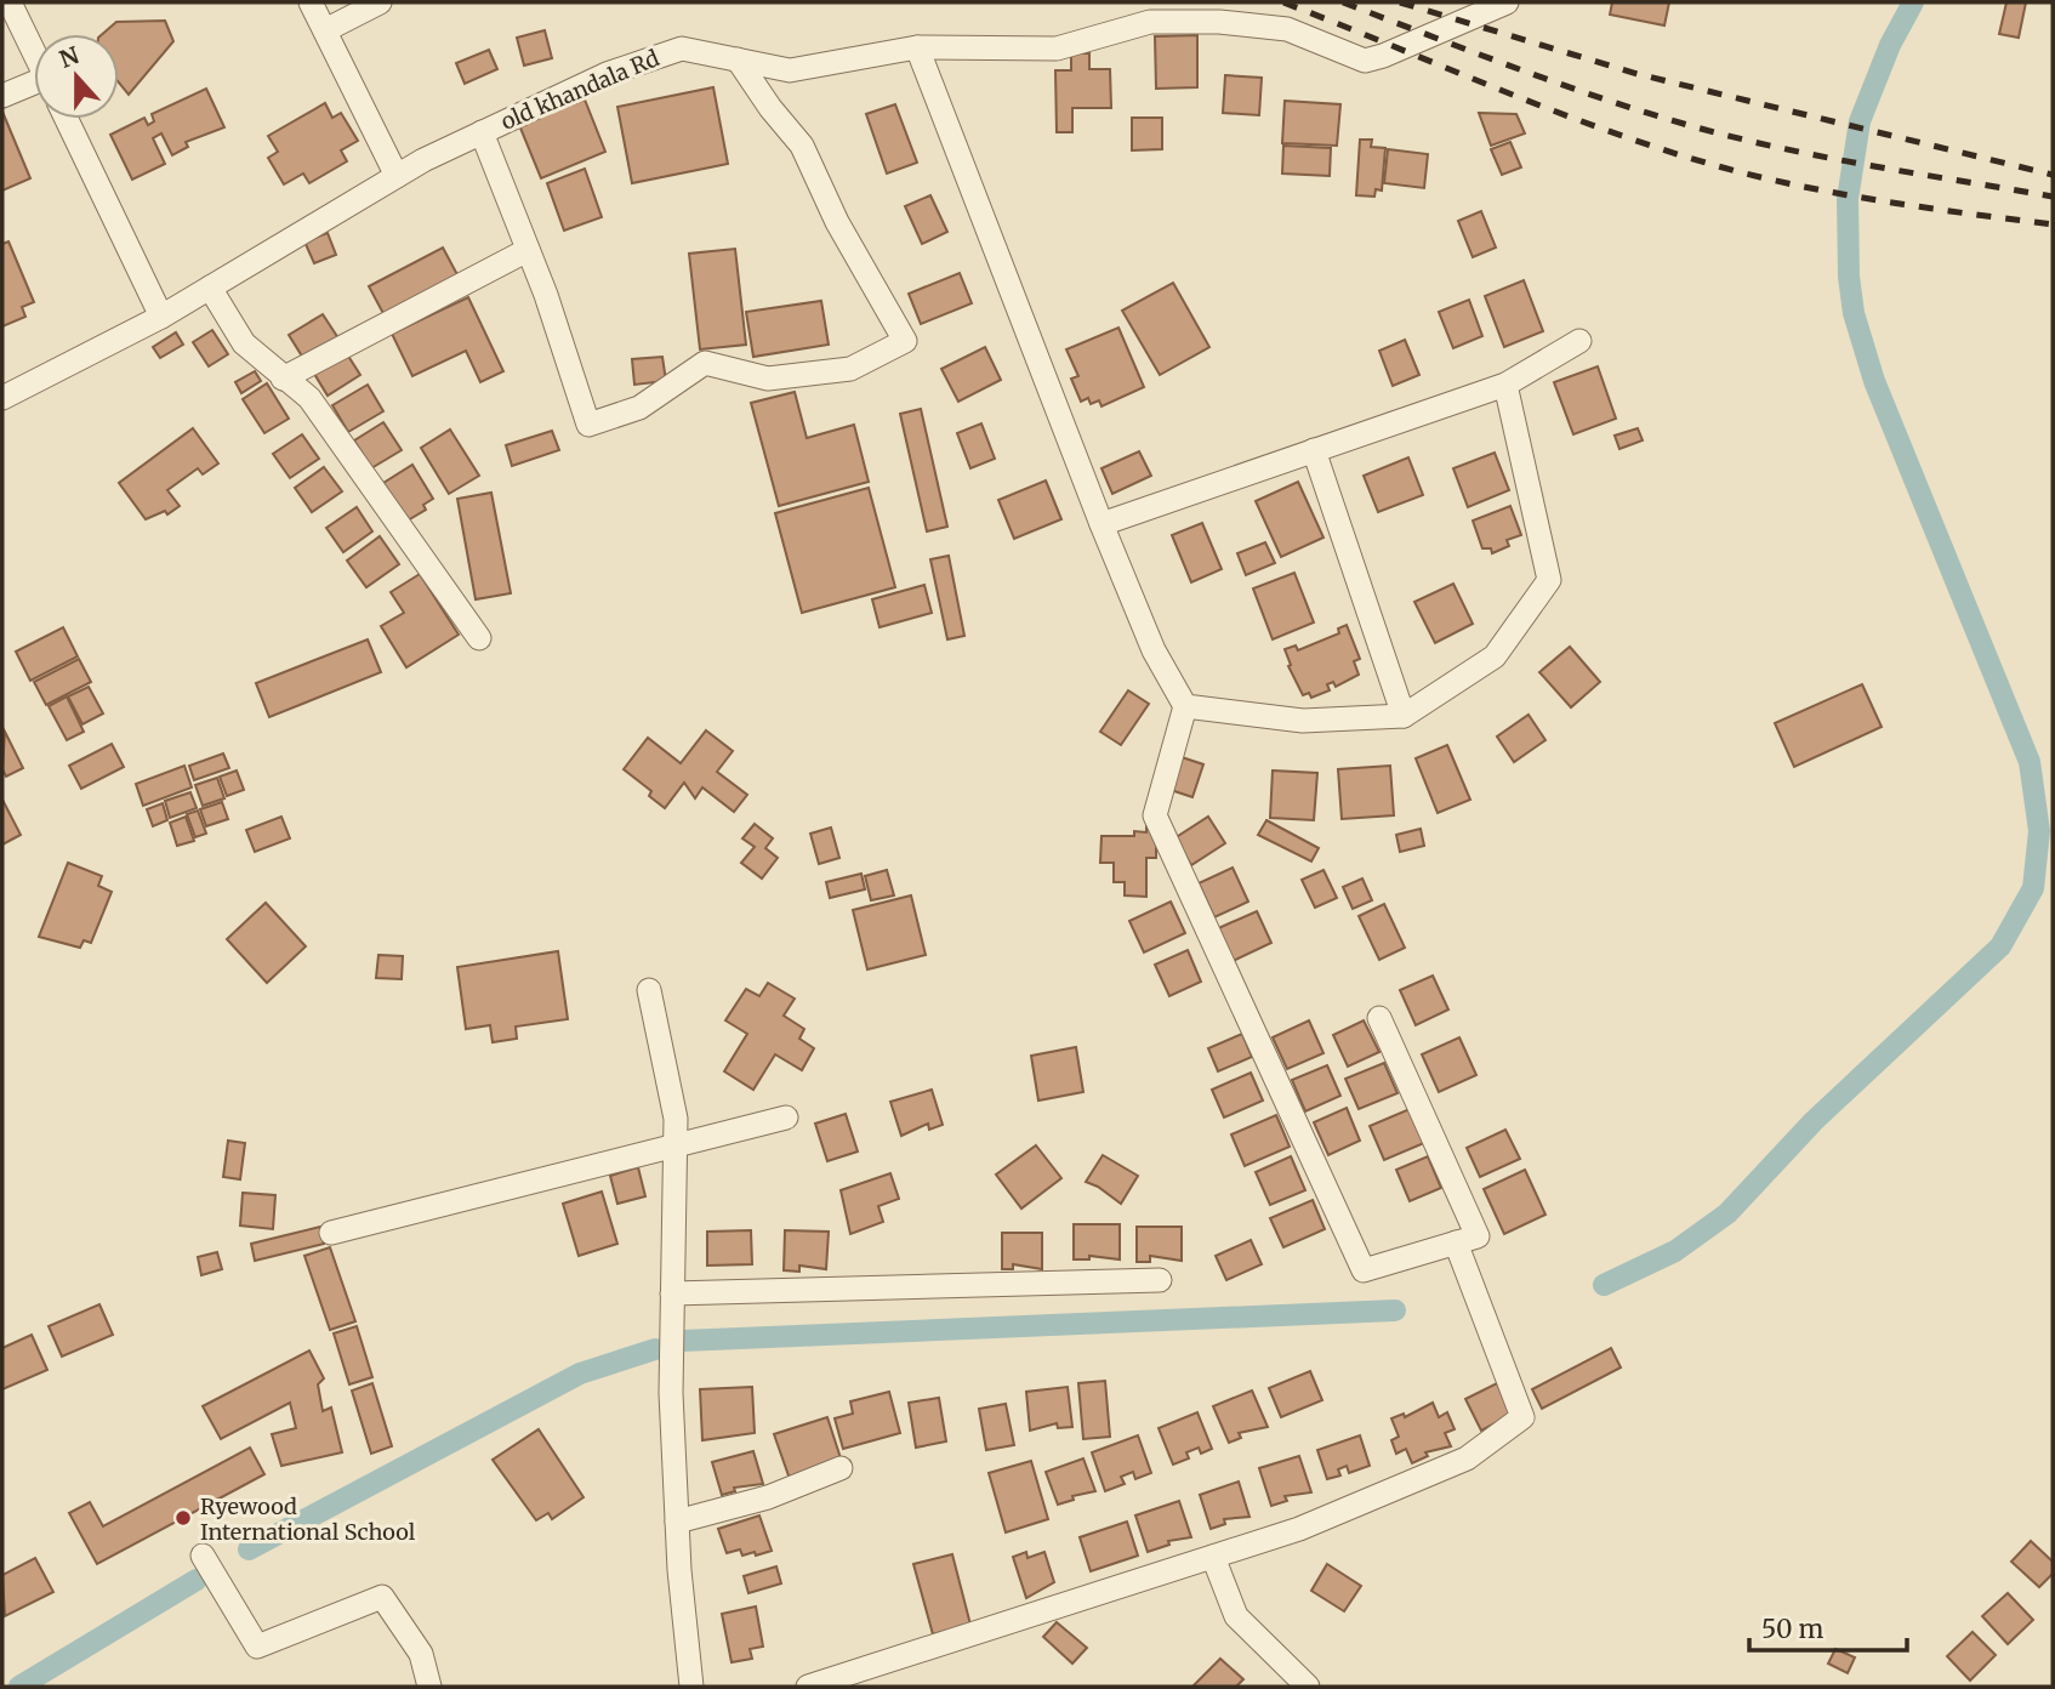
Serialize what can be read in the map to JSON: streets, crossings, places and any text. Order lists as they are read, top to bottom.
{
  "streets": {
    "street": ["old khandala Rd"]
  },
  "places": ["Ryewood International School"],
  "scale_bar": "50 m",
  "north": "top"
}
